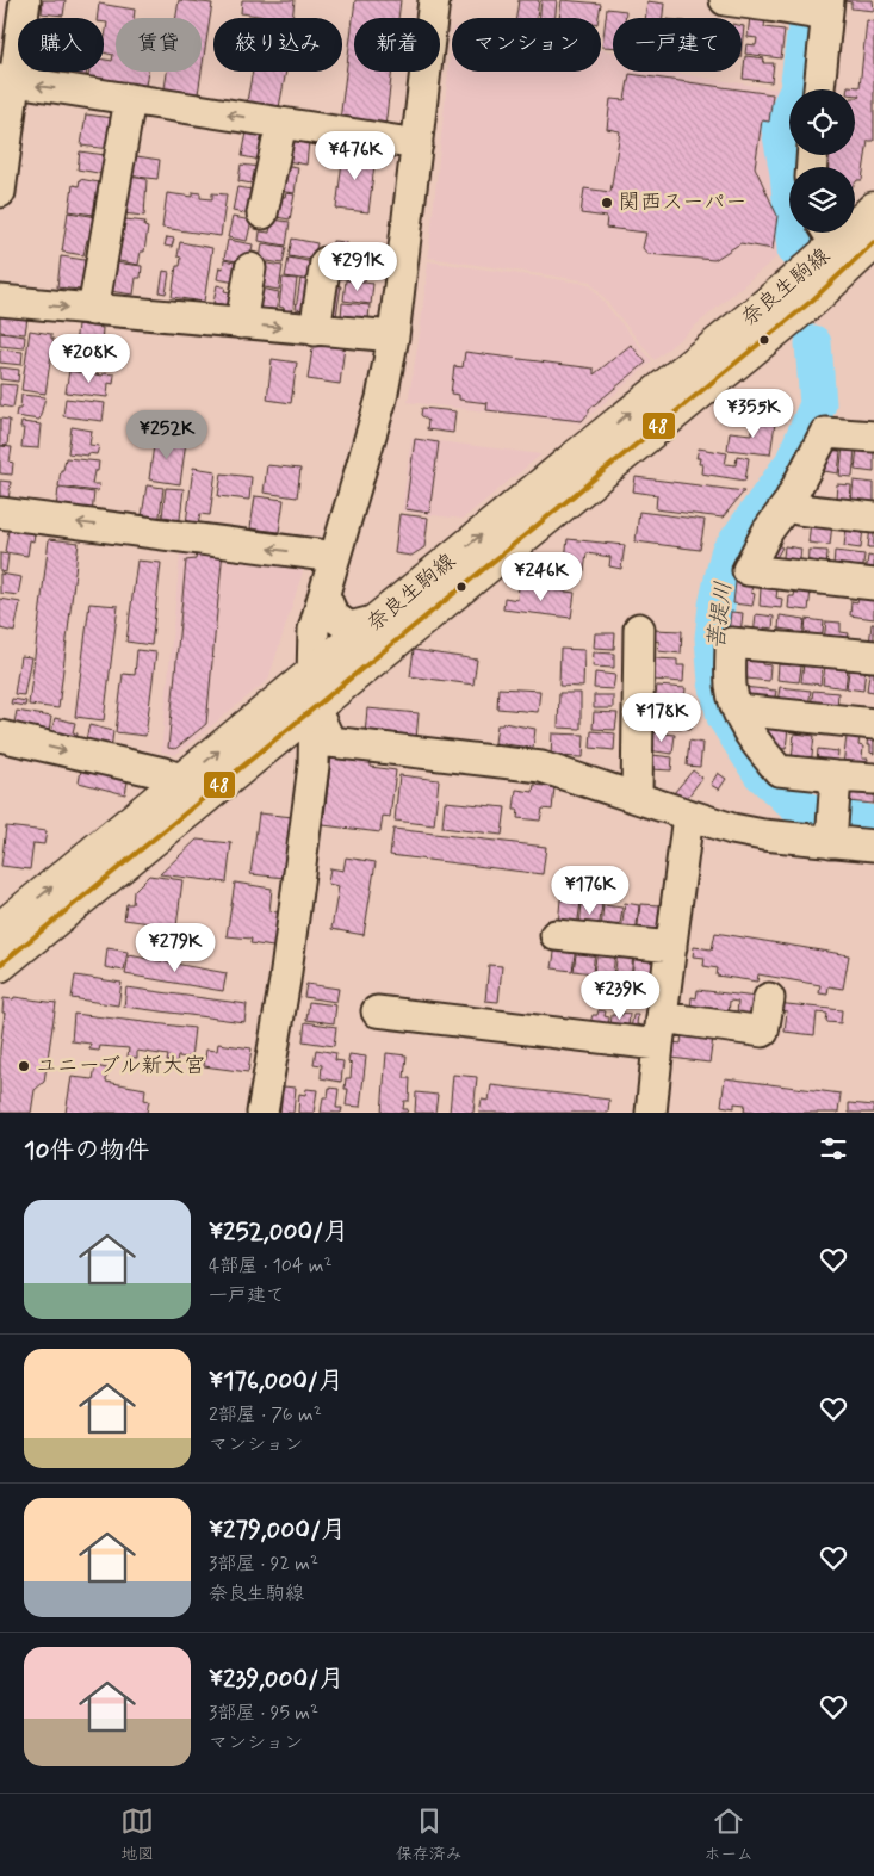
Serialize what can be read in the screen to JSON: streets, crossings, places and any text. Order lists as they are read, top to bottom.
{
  "streets": {
    "main road": ["奈良生駒線"]
  },
  "water": ["菩提川"],
  "places": ["関西スーパー", "ユニーブル新大宮"],
  "lines": ["transit line 48"],
  "page": {
    "chip": [
      "購入",
      "賃貸",
      "絞り込み",
      "新着",
      "マンション",
      "一戸建て"
    ],
    "price": [
      "¥476K",
      "¥291K",
      "¥208K",
      "¥355K",
      "¥252K",
      "¥246K",
      "¥178K",
      "¥176K",
      "¥279K",
      "¥239K"
    ],
    "heading": "10件の物件",
    "list": [
      {
        "name": "¥252,000/月",
        "note": "4部屋 · 104 m² · 一戸建て"
      },
      {
        "name": "¥176,000/月",
        "note": "2部屋 · 76 m² · マンション"
      },
      {
        "name": "¥279,000/月",
        "note": "3部屋 · 92 m² · 奈良生駒線"
      },
      {
        "name": "¥239,000/月",
        "note": "3部屋 · 95 m² · マンション"
      }
    ],
    "tabs": ["地図", "保存済み", "ホーム"]
  }
}
